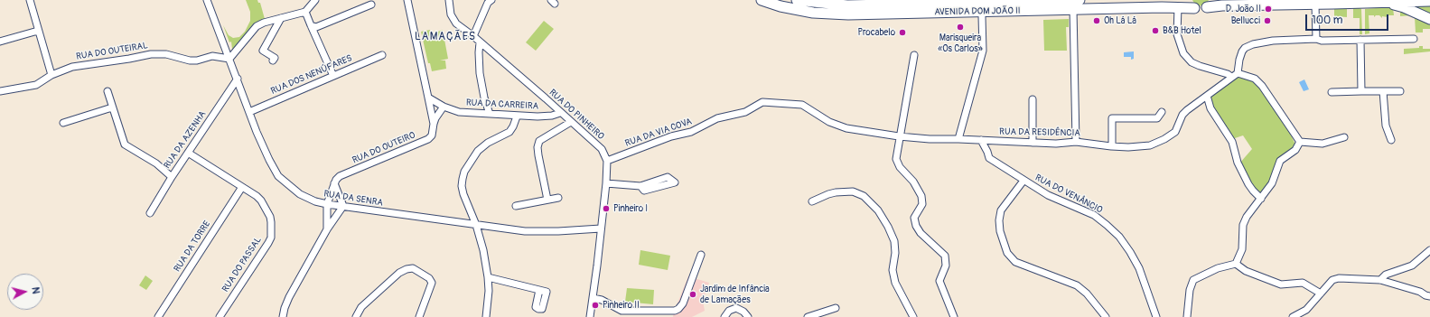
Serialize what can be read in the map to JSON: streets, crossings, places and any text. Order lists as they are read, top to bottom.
{
  "streets": {
    "main road": ["AVENIDA DOM JOÃO II"],
    "street": [
      "RUA DO OUTEIRAL",
      "RUA DOS NENÚFARES",
      "RUA DA CARREIRA",
      "RUA DO PINHEIRO",
      "RUA DA VIA COVA",
      "RUA DA RESIDÊNCIA",
      "RUA DA AZENHA",
      "RUA DO OUTEIRO",
      "RUA DO VENÂNCIO",
      "RUA DA SENRA",
      "RUA DA TORRE",
      "RUA DO PASSAL"
    ]
  },
  "crossings": [
    ["RUA DO OUTEIRAL", "RUA DA SENRA"],
    ["RUA DOS NENÚFARES", "RUA DA SENRA"],
    ["RUA DA CARREIRA", "RUA DO PINHEIRO"],
    ["RUA DO PINHEIRO", "RUA DA VIA COVA"],
    ["RUA DA VIA COVA", "RUA DA RESIDÊNCIA"],
    ["RUA DA RESIDÊNCIA", "RUA DO VENÂNCIO"],
    ["RUA DA AZENHA", "RUA DA SENRA"],
    ["RUA DA AZENHA", "RUA DO PASSAL"],
    ["RUA DA TORRE", "RUA DO PASSAL"]
  ],
  "districts": ["LAMAÇÃES"],
  "places": [
    "D. João II",
    "Oh Lá Lá",
    "Bellucci",
    "Marisqueira «Os Carlos»",
    "B&B Hotel",
    "Procabelo",
    "Pinheiro I",
    "Jardim de Infância de Lamaçães",
    "Pinheiro II"
  ],
  "scale_bar": "100 m",
  "north": "right"
}
